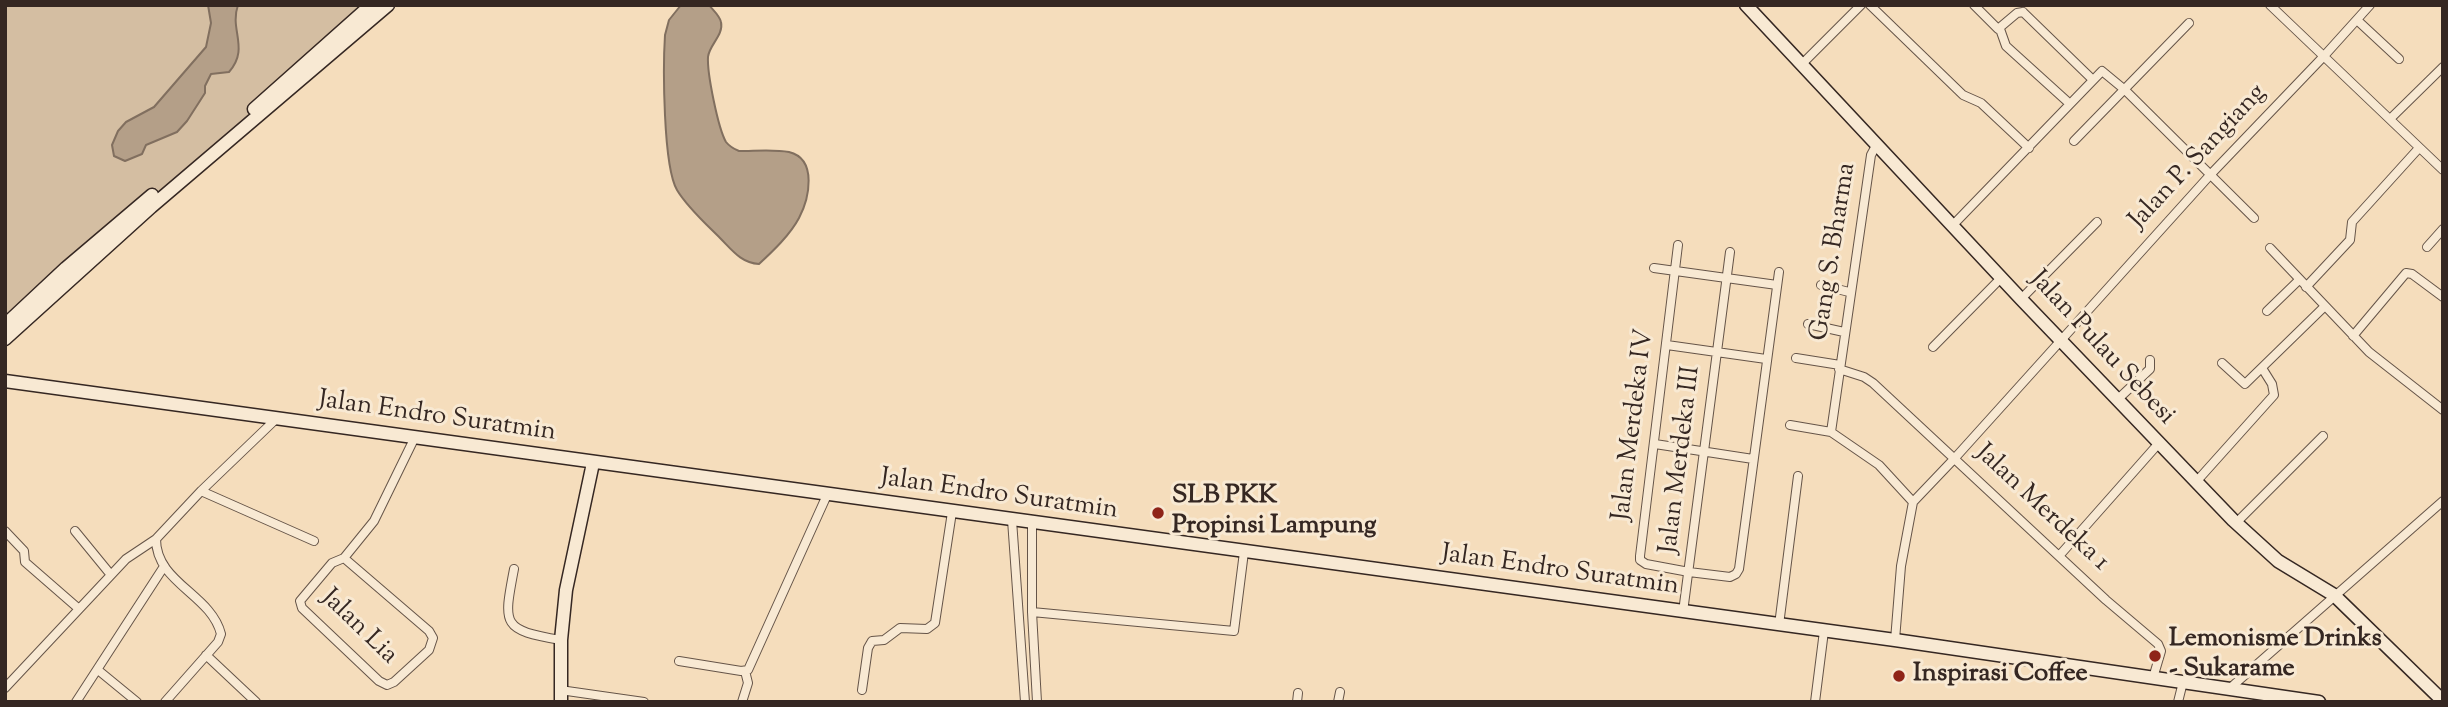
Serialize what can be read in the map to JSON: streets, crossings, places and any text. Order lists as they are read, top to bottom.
{
  "streets": {
    "main road": ["Jalan Pulau Sebesi", "Jalan Endro Suratmin"],
    "street": [
      "Jalan P. Sangiang",
      "Gang S. Bharma",
      "Jalan Merdeka IV",
      "Jalan Merdeka III",
      "Jalan Merdeka 1",
      "Jalan Lia"
    ]
  },
  "crossings": [
    ["Jalan P. Sangiang", "Jalan Pulau Sebesi"],
    ["Jalan P. Sangiang", "Jalan Merdeka 1"],
    ["Gang S. Bharma", "Jalan Pulau Sebesi"],
    ["Jalan Pulau Sebesi", "Jalan Merdeka 1"],
    ["Jalan Endro Suratmin", "Jalan Merdeka III"],
    ["Jalan Endro Suratmin", "Jalan Merdeka 1"],
    ["Jalan Endro Suratmin", "Jalan Lia"],
    ["Jalan Merdeka IV", "Jalan Merdeka III"]
  ],
  "places": ["SLB PKK Propinsi Lampung", "Lemonisme Drinks - Sukarame", "Inspirasi Coffee"]
}
